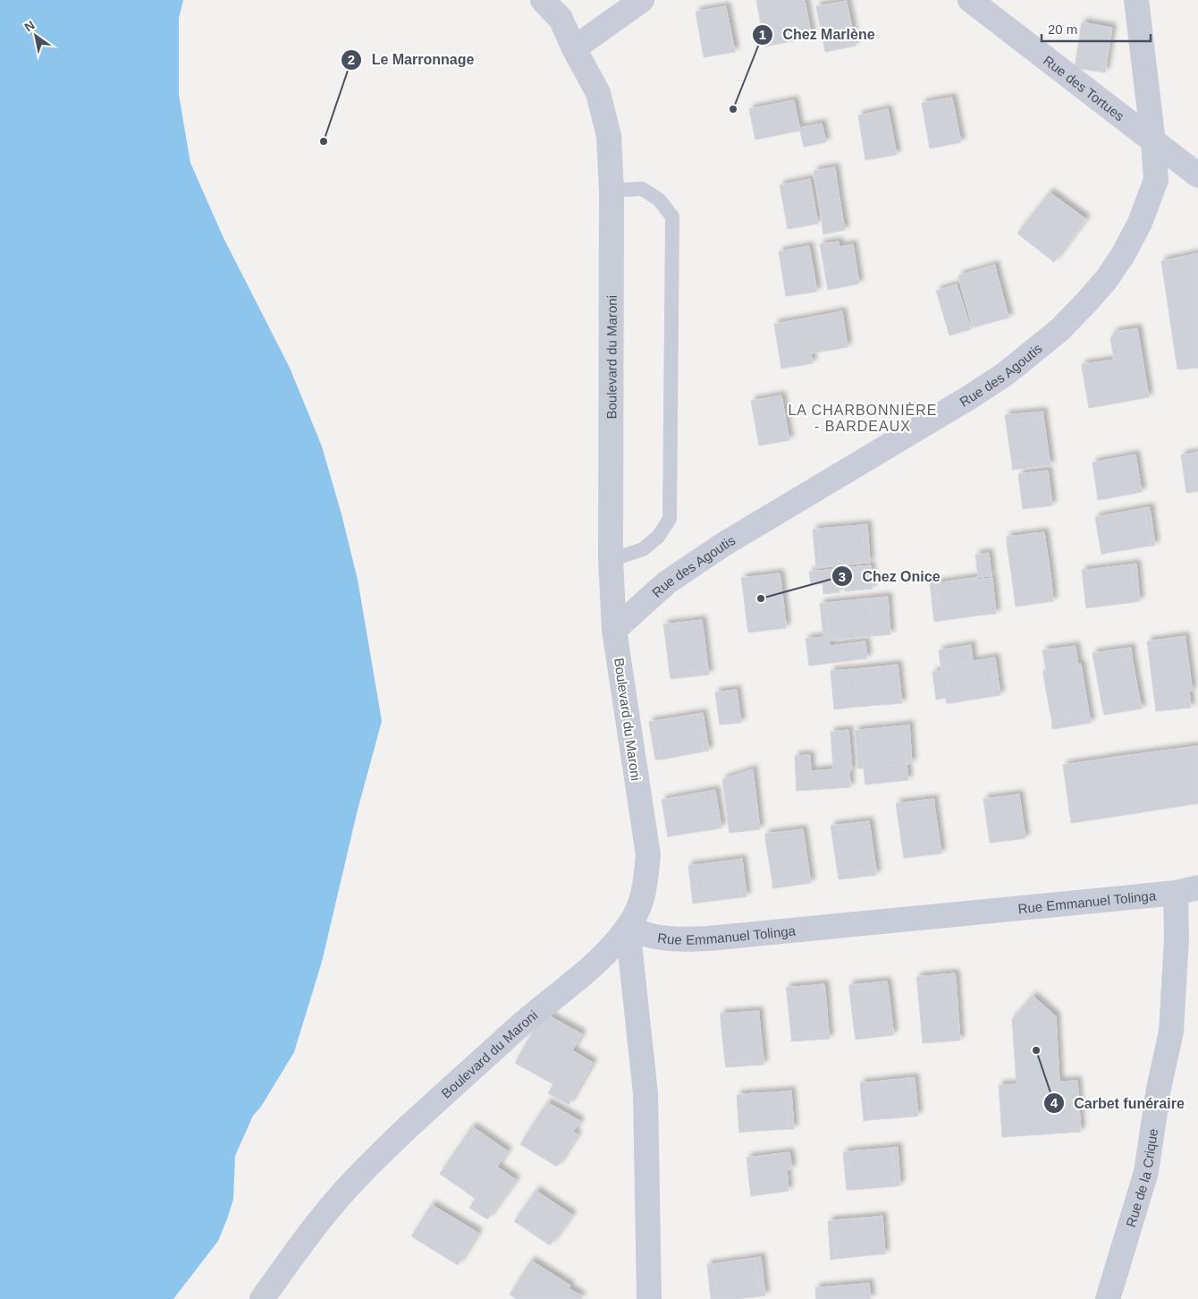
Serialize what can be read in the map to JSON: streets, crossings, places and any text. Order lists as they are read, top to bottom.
{
  "streets": {
    "street": [
      "Rue des Tortues",
      "Boulevard du Maroni",
      "Rue des Agoutis",
      "Rue Emmanuel Tolinga",
      "Rue de la Crique"
    ]
  },
  "crossings": [
    ["Rue des Tortues", "Rue des Agoutis"],
    ["Boulevard du Maroni", "Rue des Agoutis"],
    ["Boulevard du Maroni", "Rue Emmanuel Tolinga"],
    ["Rue Emmanuel Tolinga", "Rue de la Crique"]
  ],
  "districts": ["LA CHARBONNIÈRE - BARDEAUX"],
  "places": [
    "Chez Marlène",
    "Le Marronnage",
    "Chez Onice",
    "Carbet funéraire"
  ],
  "scale_bar": "20 m",
  "north": "top left"
}
